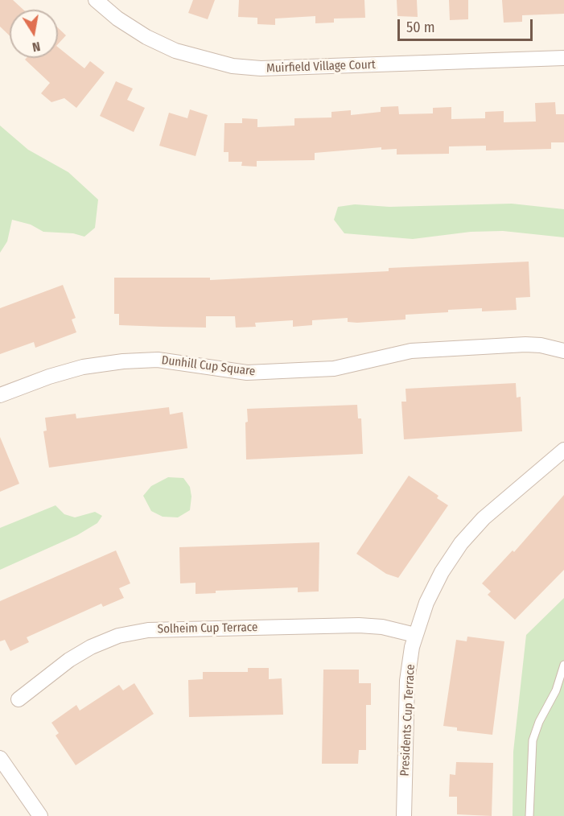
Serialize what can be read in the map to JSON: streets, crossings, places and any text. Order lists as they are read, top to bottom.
{
  "streets": {
    "street": [
      "Muirfield Village Court",
      "Dunhill Cup Square",
      "Solheim Cup Terrace",
      "Presidents Cup Terrace"
    ]
  },
  "crossings": [
    ["Solheim Cup Terrace", "Presidents Cup Terrace"]
  ],
  "scale_bar": "50 m",
  "north": "bottom"
}
